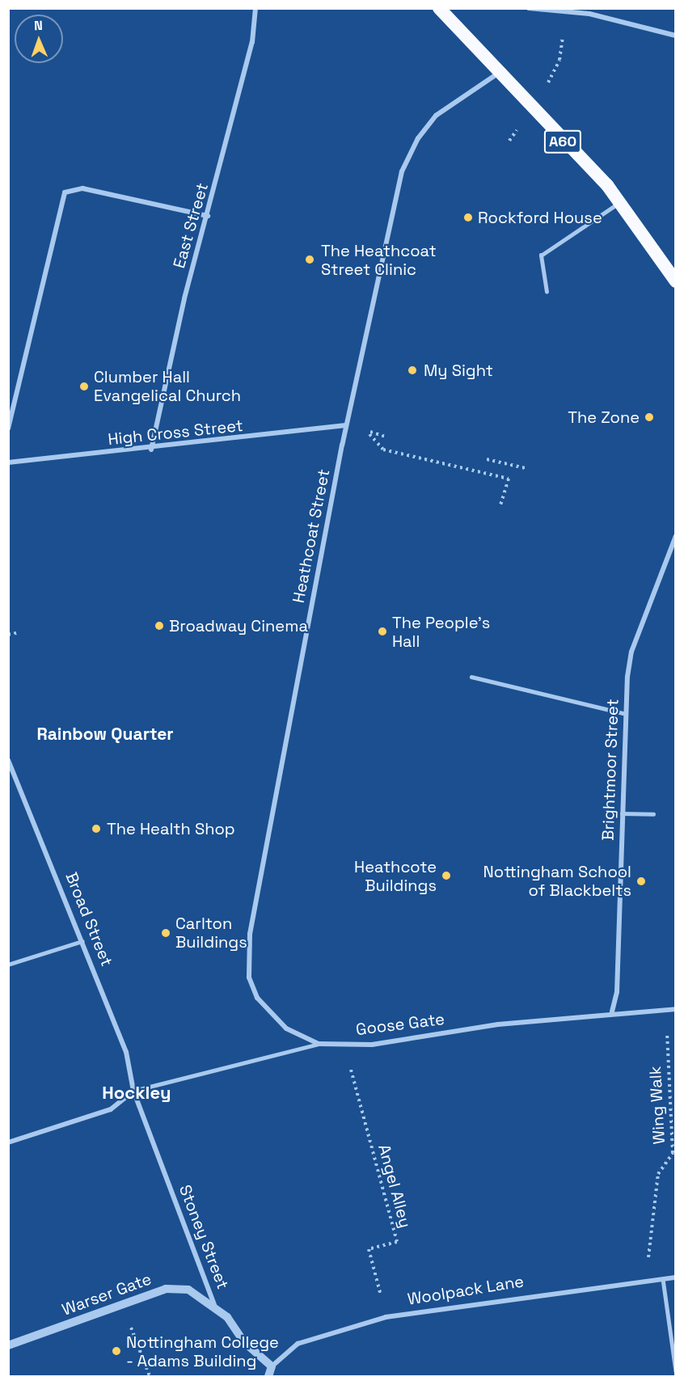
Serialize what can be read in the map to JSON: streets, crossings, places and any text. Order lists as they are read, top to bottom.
{
  "streets": {
    "highway": ["A60"],
    "street": [
      "East Street",
      "High Cross Street",
      "Heathcoat Street",
      "Brightmoor Street",
      "Broad Street",
      "Goose Gate",
      "Stoney Street",
      "Woolpack Lane",
      "Warser Gate"
    ],
    "path": ["Wing Walk", "Angel Alley"]
  },
  "crossings": [
    ["A60", "Heathcoat Street"],
    ["East Street", "High Cross Street"],
    ["High Cross Street", "Heathcoat Street"],
    ["Heathcoat Street", "Goose Gate"],
    ["Brightmoor Street", "Goose Gate"],
    ["Broad Street", "Goose Gate"],
    ["Broad Street", "Stoney Street"],
    ["Goose Gate", "Stoney Street"],
    ["Angel Alley", "Woolpack Lane"],
    ["Stoney Street", "Woolpack Lane"],
    ["Stoney Street", "Warser Gate"]
  ],
  "districts": ["Rainbow Quarter", "Hockley"],
  "places": [
    "Rockford House",
    "The Heathcoat Street Clinic",
    "My Sight",
    "Clumber Hall Evangelical Church",
    "The Zone",
    "Broadway Cinema",
    "The People's Hall",
    "The Health Shop",
    "Heathcote Buildings",
    "Nottingham School of Blackbelts",
    "Carlton Buildings",
    "Nottingham College - Adams Building"
  ],
  "north": "top"
}
